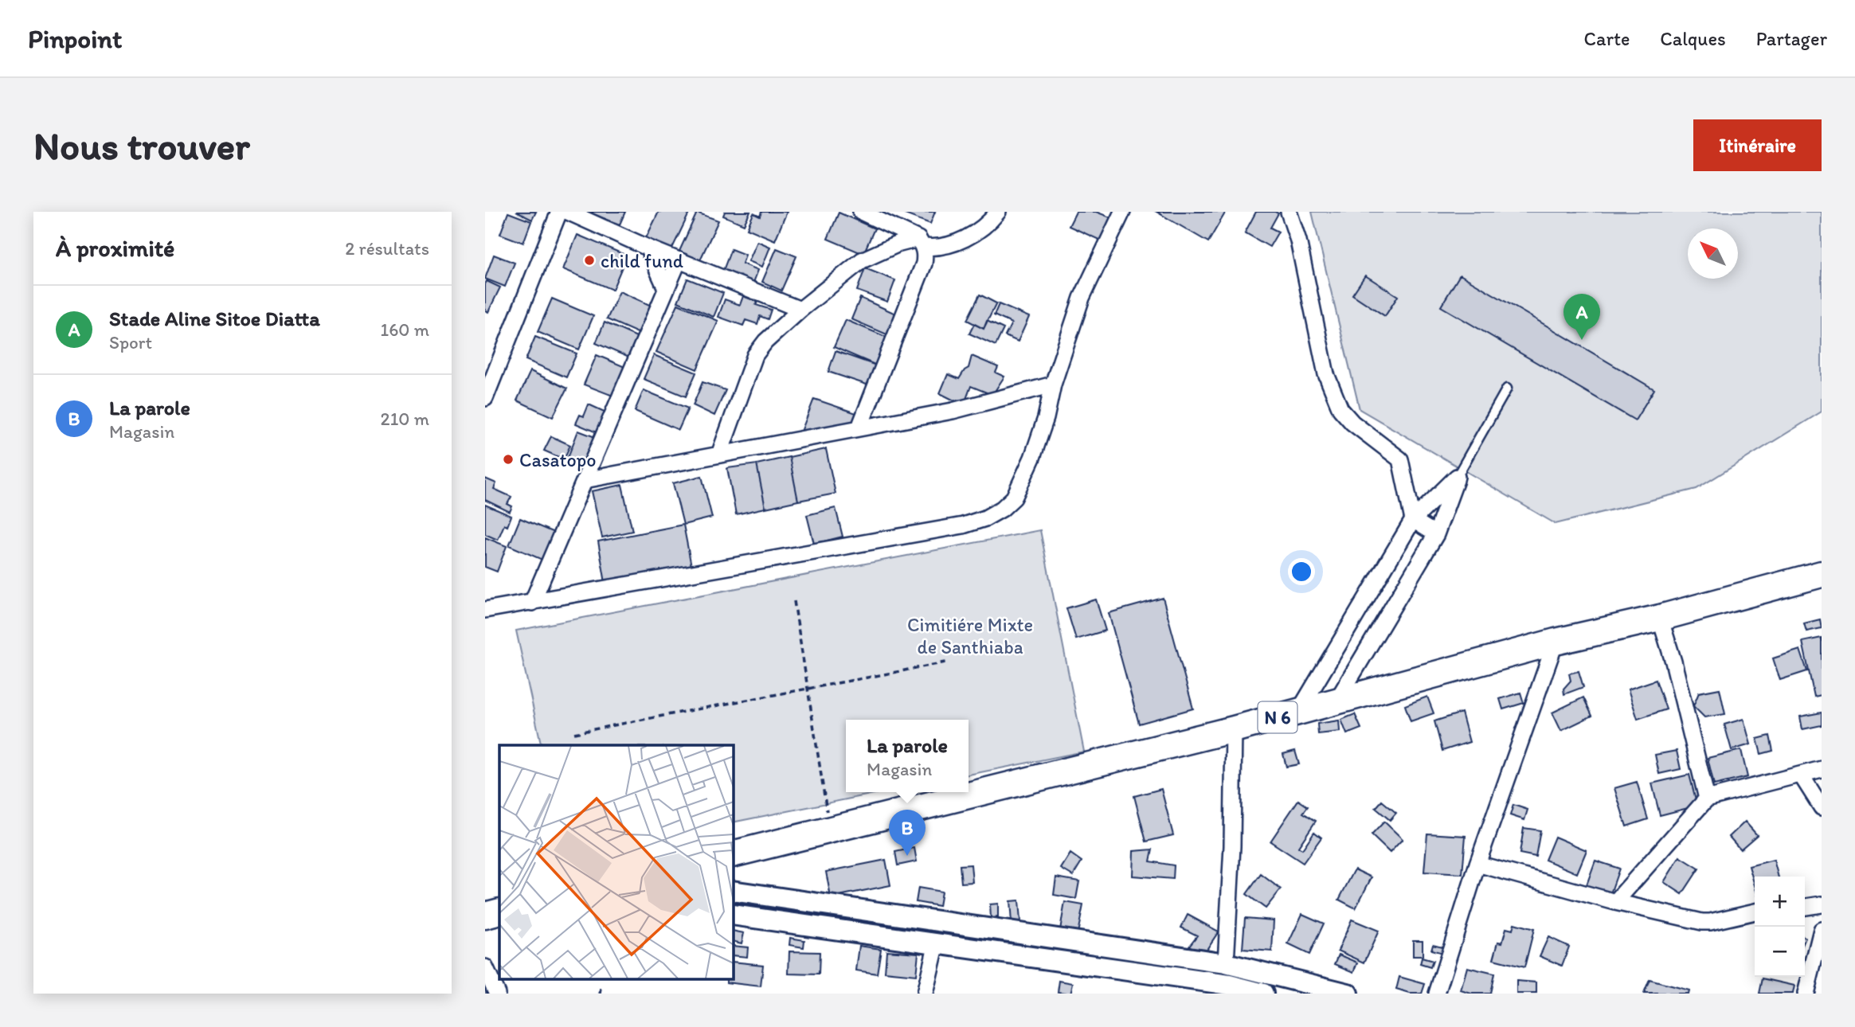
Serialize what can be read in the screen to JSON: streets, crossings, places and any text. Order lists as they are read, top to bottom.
{
  "streets": {
    "main road": ["N 6"]
  },
  "parks": ["Cimitiére Mixte de Santhiaba"],
  "places": ["child fund", "Casatopo"],
  "north": "top left",
  "page": {
    "header": "Pinpoint",
    "nav": ["Carte", "Calques", "Partager"],
    "buttons": "Itinéraire",
    "title": "Nous trouver",
    "heading": ["À proximité", "2 résultats"],
    "list": [
      {
        "mark": "A",
        "name": "Stade Aline Sitoe Diatta",
        "note": "Sport",
        "value": "160 m"
      },
      {
        "mark": "B",
        "name": "La parole",
        "note": "Magasin",
        "value": "210 m"
      }
    ],
    "pins": ["A", "B"],
    "popup": ["La parole", "Magasin"],
    "map_buttons": ["+", "−"]
  }
}
